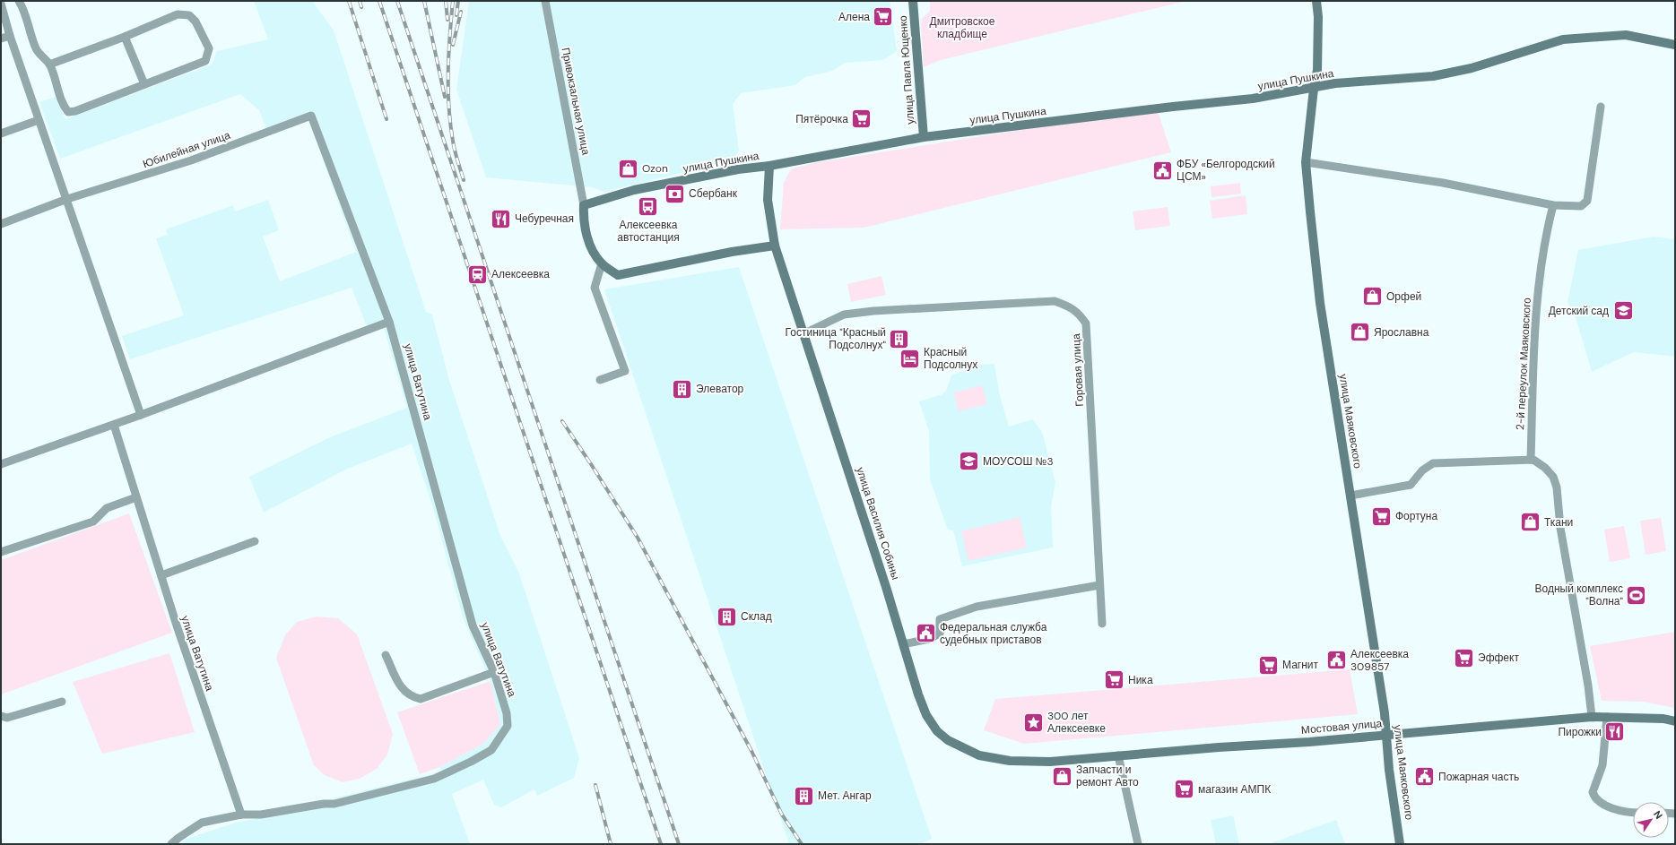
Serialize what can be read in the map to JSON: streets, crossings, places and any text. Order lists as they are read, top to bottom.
{
  "streets": {
    "street": [
      "улица Павла Ющенко",
      "улица Пушкина",
      "Привокзальная улица",
      "Юбилейная улица",
      "2-й переулок Маяковского",
      "Горовая улица",
      "улица Ватутина",
      "улица Маяковского",
      "улица Василия Собины",
      "Мостовая улица"
    ]
  },
  "crossings": [
    ["улица Павла Ющенко", "улица Пушкина"],
    ["улица Пушкина", "Привокзальная улица"],
    ["улица Пушкина", "улица Маяковского"],
    ["улица Пушкина", "улица Василия Собины"],
    ["Юбилейная улица", "улица Ватутина"],
    ["Горовая улица", "улица Василия Собины"],
    ["улица Маяковского", "Мостовая улица"],
    ["улица Василия Собины", "Мостовая улица"]
  ],
  "parks": ["Дмитровское кладбище"],
  "places": {
    "supermarket": [
      "Алена",
      "Пятёрочка",
      "Фортуна",
      "Эффект",
      "Магнит",
      "Ника",
      "магазин АМПК"
    ],
    "shop": [
      "Ozon",
      "Орфей",
      "Ярославна",
      "Ткани",
      "Запчасти и ремонт Авто"
    ],
    "public building": [
      "ФБУ «Белгородский ЦСМ»",
      "Федеральная служба судебных приставов",
      "Алексеевка 309857",
      "Пожарная часть"
    ],
    "bank": ["Сбербанк"],
    "bus stop": ["Алексеевка автостанция"],
    "restaurant": ["Чебуречная", "Пирожки"],
    "station": ["Алексеевка"],
    "school or university": ["Детский сад", "МОУСОШ №3"],
    "building": [
      "Гостиница \"Красный Подсолнух\"",
      "Элеватор",
      "Склад",
      "Мет. Ангар"
    ],
    "hotel": ["Красный Подсолнух"],
    "sports": ["Водный комплекс \"Волна\""],
    "place": ["300 лет Алексеевке"]
  },
  "north": "top right"
}
